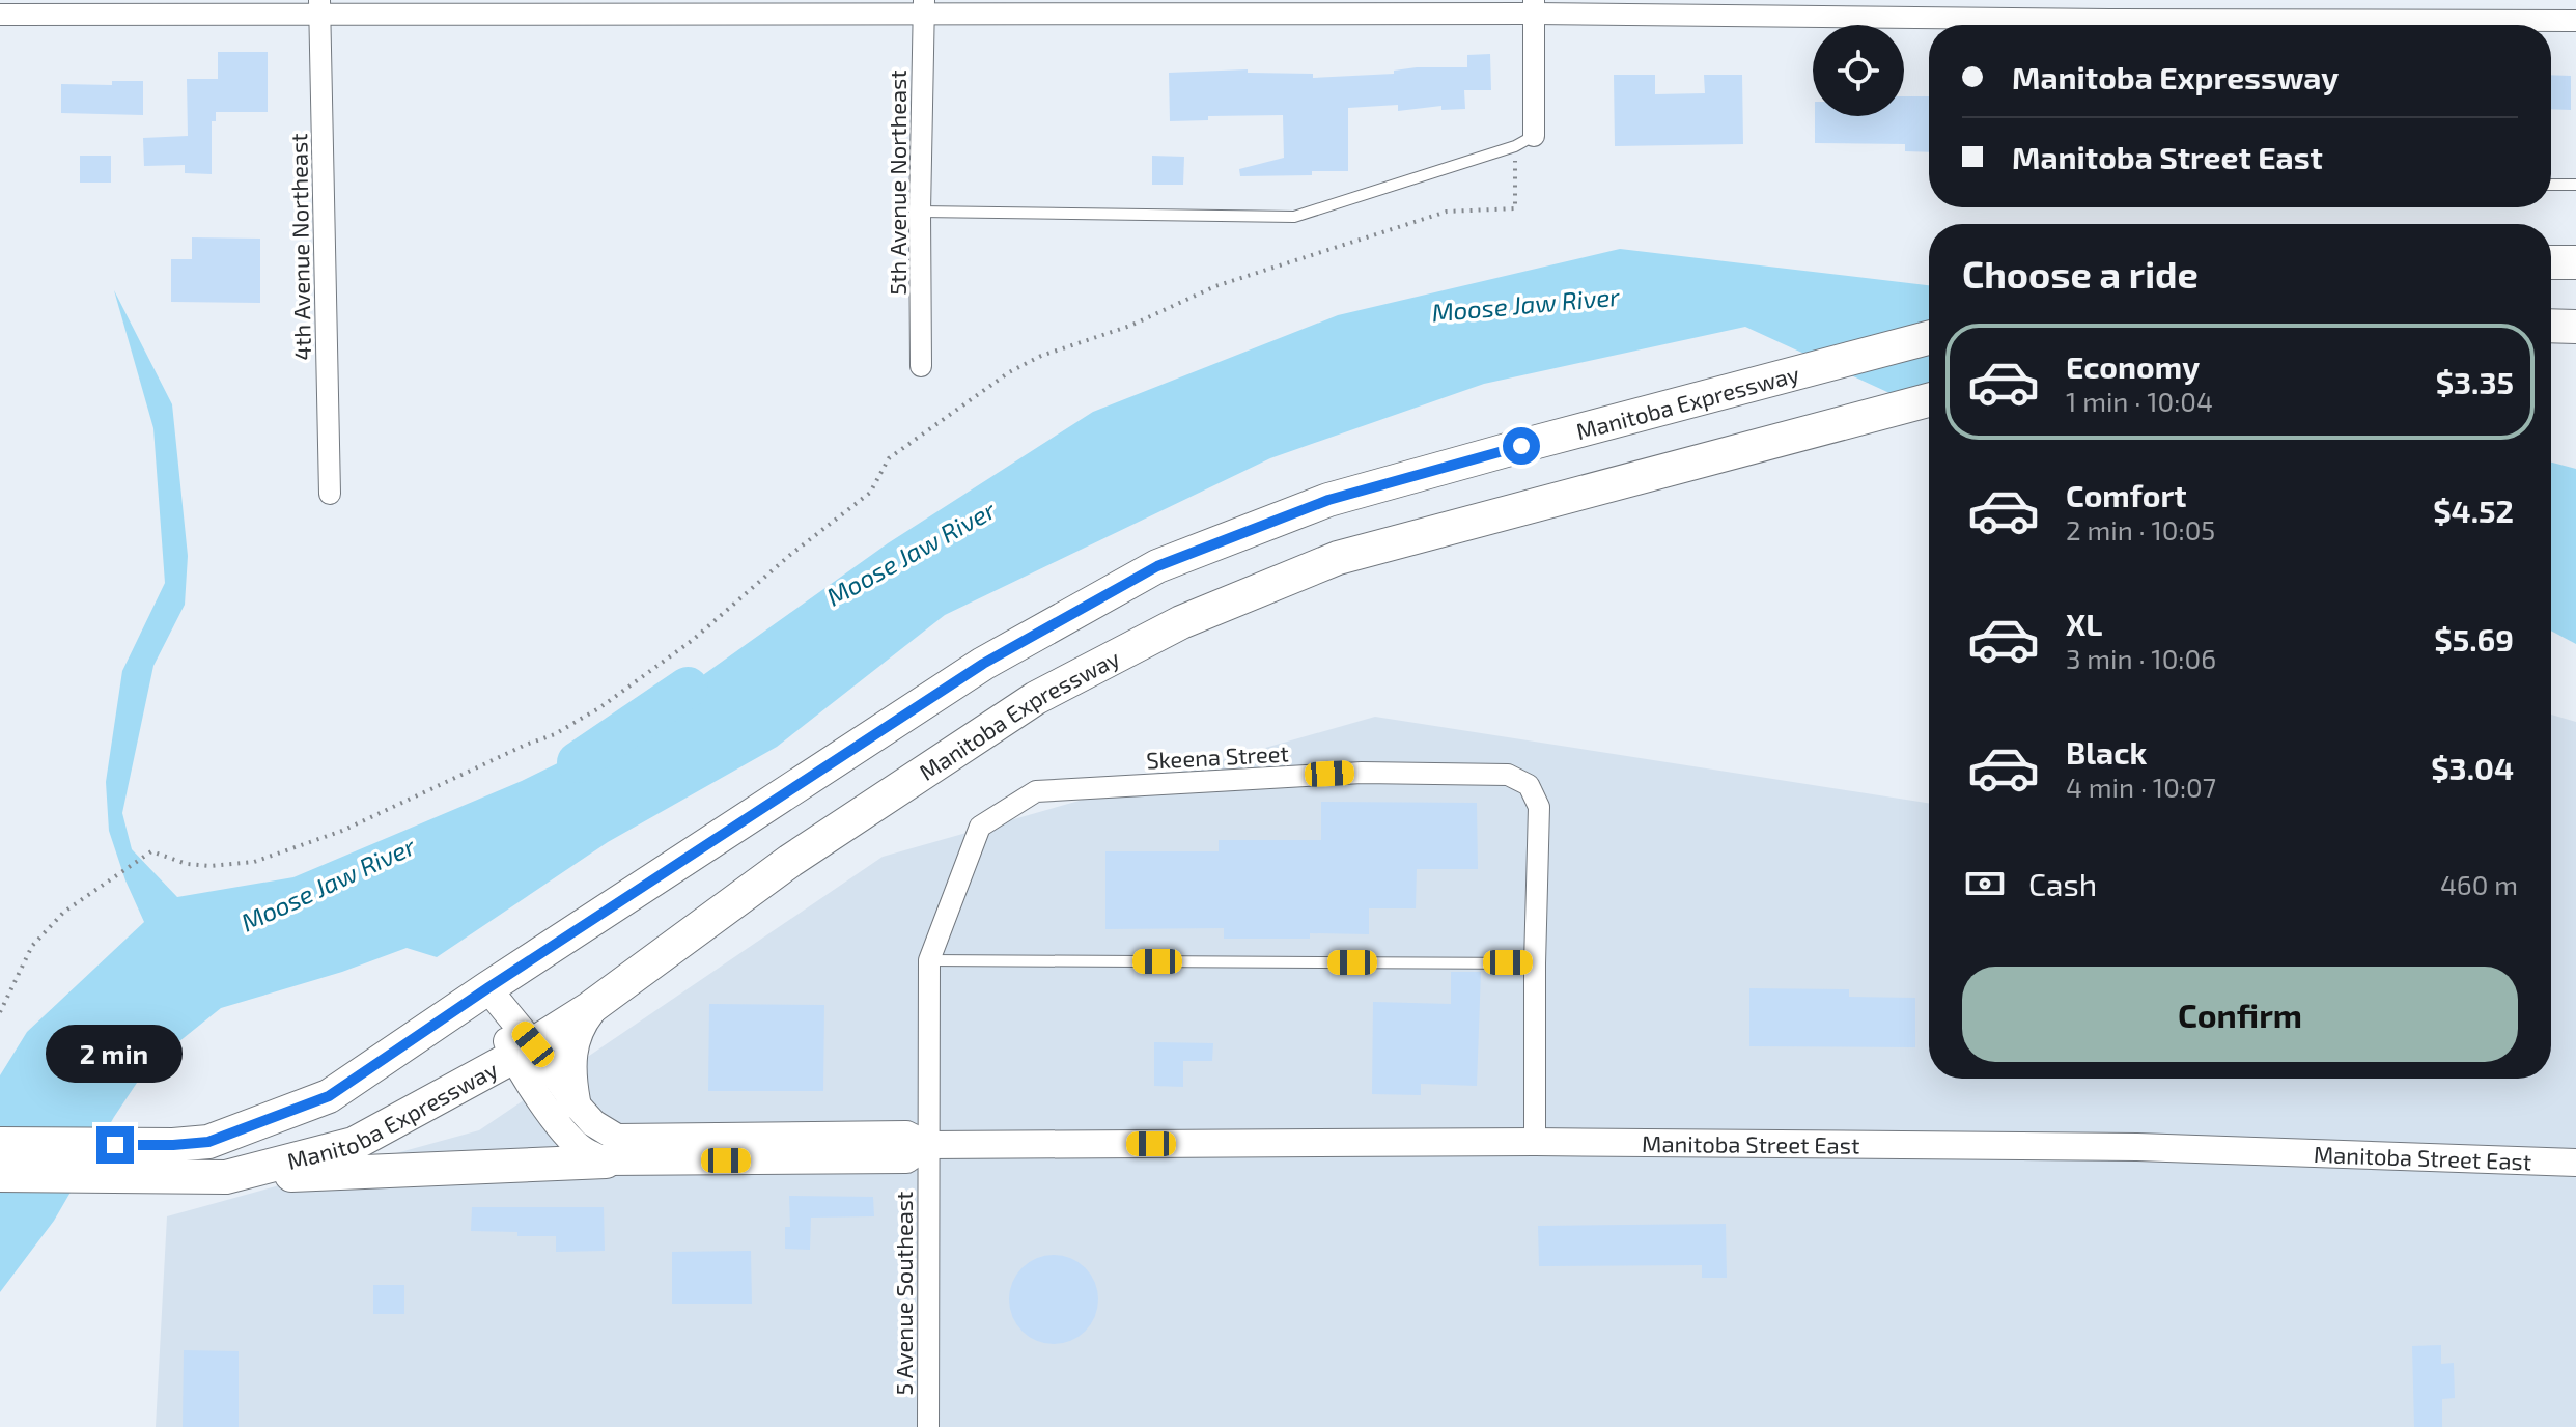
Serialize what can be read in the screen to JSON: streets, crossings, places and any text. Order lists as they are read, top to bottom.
{
  "streets": {
    "main road": ["Manitoba Expressway"],
    "street": [
      "5th Avenue Northeast",
      "4th Avenue Northeast",
      "Skeena Street",
      "Manitoba Street East",
      "5 Avenue Southeast"
    ]
  },
  "crossings": [
    ["Manitoba Expressway", "Manitoba Street East"],
    ["Skeena Street", "Manitoba Street East"],
    ["Skeena Street", "5 Avenue Southeast"],
    ["Manitoba Street East", "5 Avenue Southeast"]
  ],
  "water": ["Moose Jaw River"],
  "page": {
    "banner": ["Manitoba Expressway", "Manitoba Street East"],
    "heading": "Choose a ride",
    "list": [
      {
        "name": "Economy",
        "note": "1 min · 10:04",
        "value": "$3.35"
      },
      {
        "name": "Comfort",
        "note": "2 min · 10:05",
        "value": "$4.52"
      },
      {
        "name": "XL",
        "note": "3 min · 10:06",
        "value": "$5.69"
      },
      {
        "name": "Black",
        "note": "4 min · 10:07",
        "value": "$3.04"
      }
    ],
    "pay": ["Cash", "460 m"],
    "buttons": "Confirm",
    "bubble": "2 min"
  }
}
